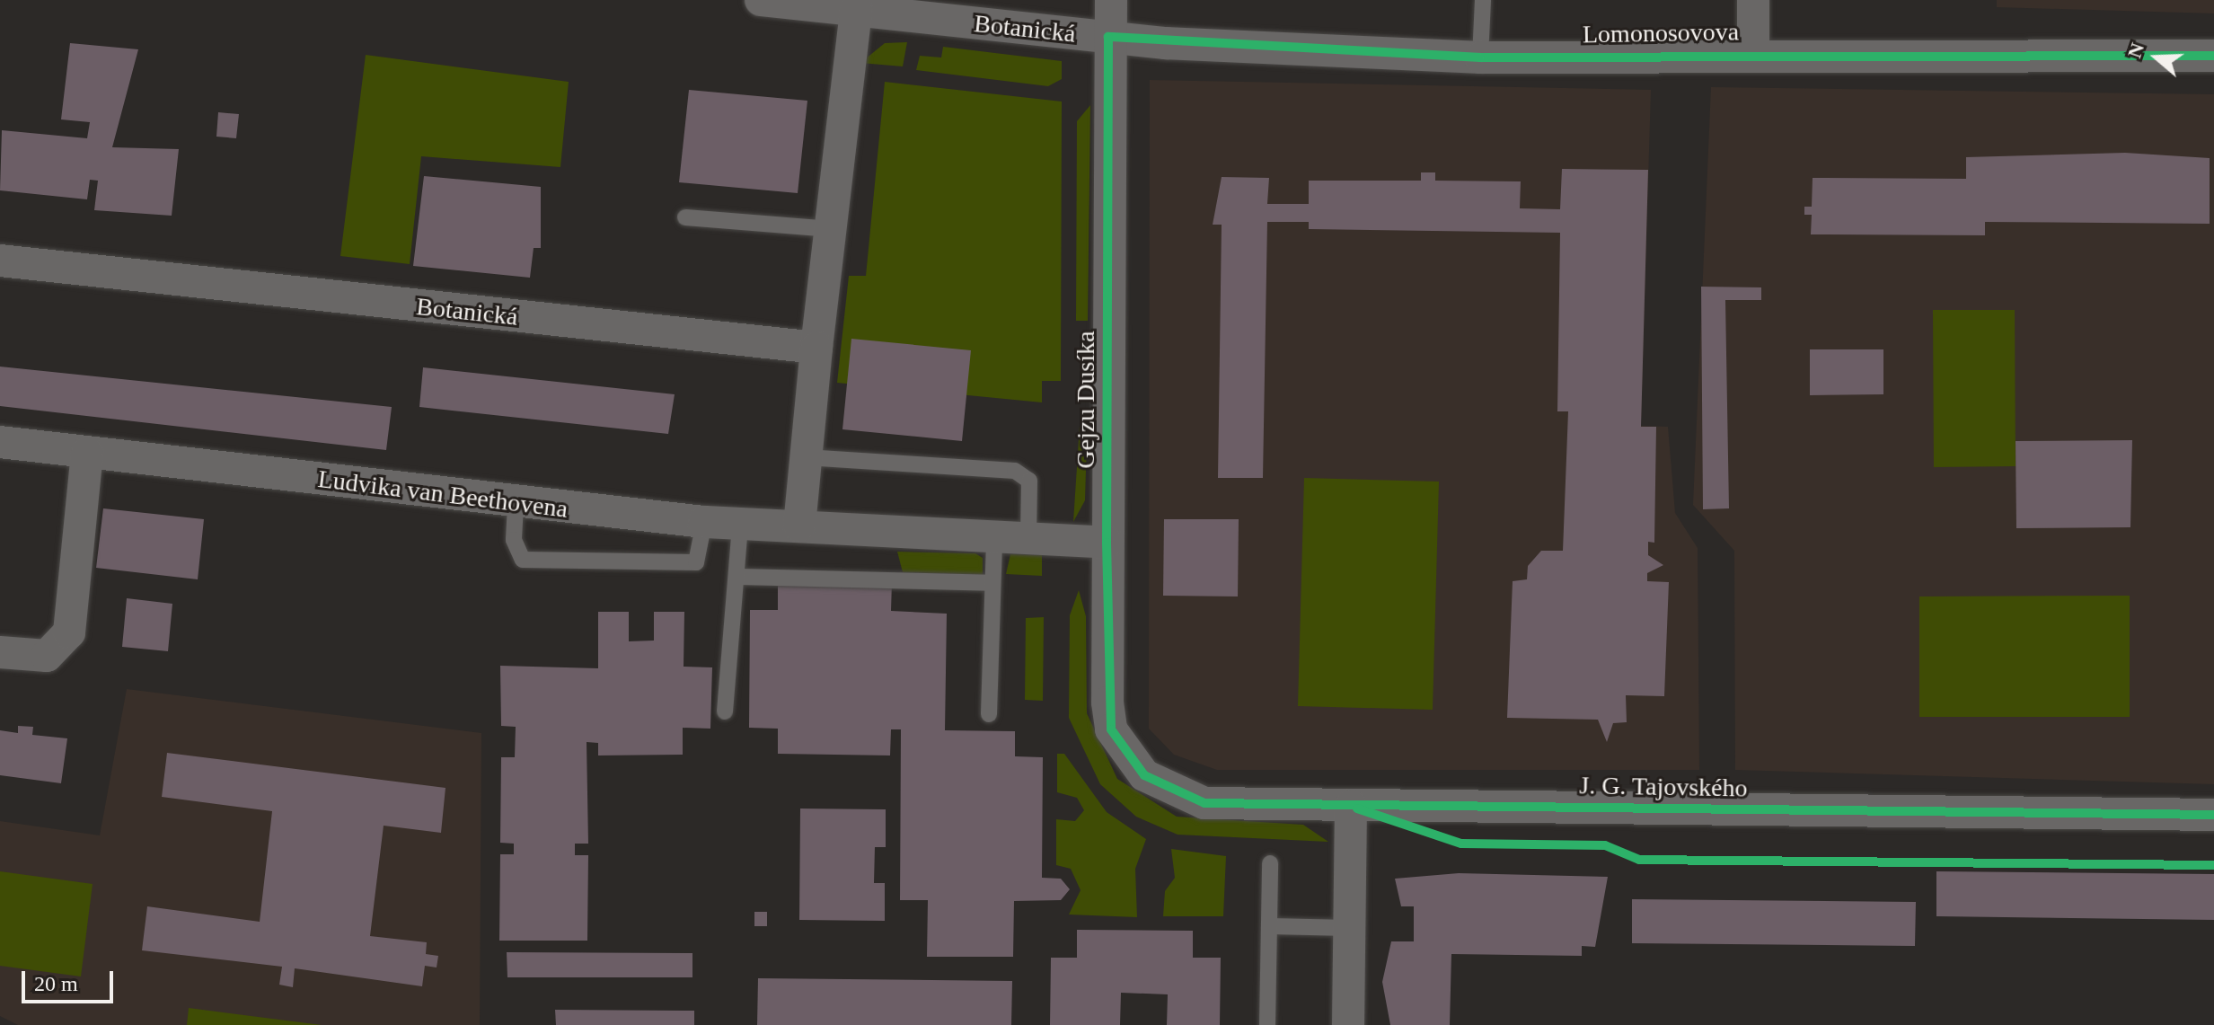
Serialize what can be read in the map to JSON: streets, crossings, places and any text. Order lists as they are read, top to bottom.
{
  "streets": {
    "street": [
      "Botanická",
      "Lomonosovova",
      "Gejzu Dusíka",
      "Ludvika van Beethovena",
      "J. G. Tajovského"
    ]
  },
  "crossings": [
    ["Botanická", "Lomonosovova"],
    ["Botanická", "Gejzu Dusíka"],
    ["Lomonosovova", "Gejzu Dusíka"],
    ["Gejzu Dusíka", "Ludvika van Beethovena"],
    ["Gejzu Dusíka", "J. G. Tajovského"]
  ],
  "scale_bar": "20 m",
  "north": "left"
}
